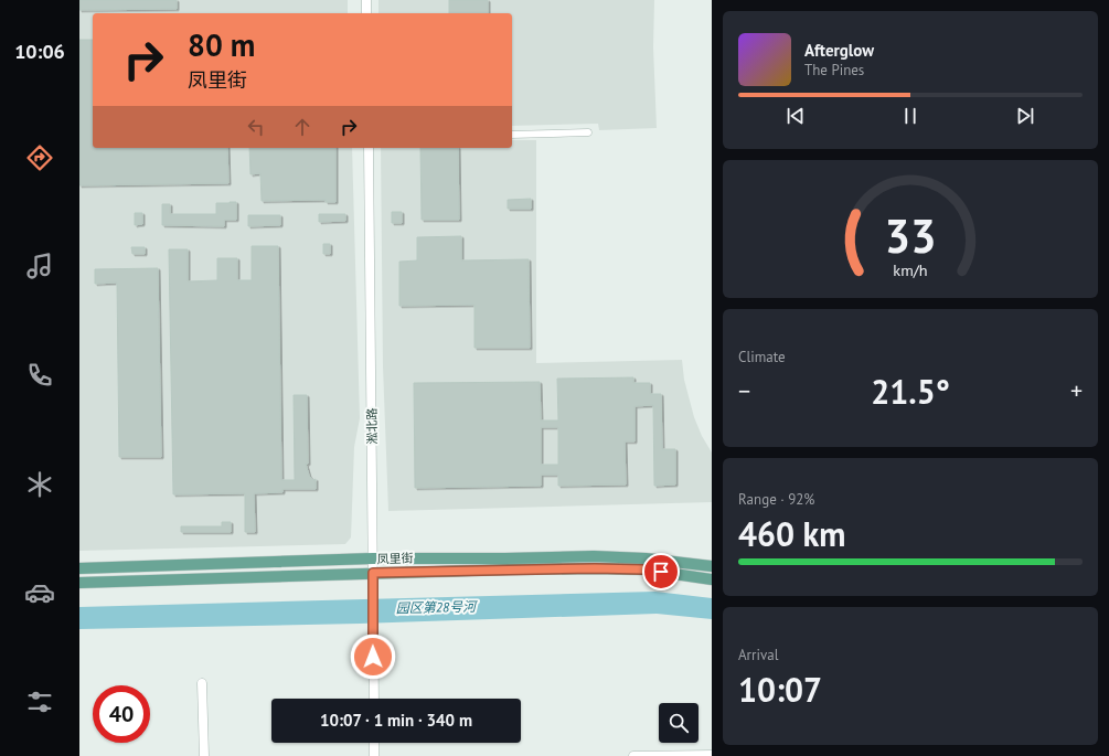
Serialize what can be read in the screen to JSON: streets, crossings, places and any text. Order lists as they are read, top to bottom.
{
  "streets": {
    "main road": ["凤里街"],
    "street": ["淞北路"]
  },
  "crossings": [
    ["淞北路", "凤里街"]
  ],
  "water": ["园区第28号河"],
  "page": {
    "tabs": "10:06",
    "turn": ["80 m", "凤里街"],
    "song": ["Afterglow", "The Pines"],
    "tile": [
      "Climate",
      ["Range · 92%", "460 km"],
      ["Arrival", "10:07"]
    ],
    "heat": ["−", "21.5°", "+"],
    "limit": "40",
    "trip": "10:07 · 1 min · 340 m",
    "gauge": ["33", "km/h"]
  }
}
